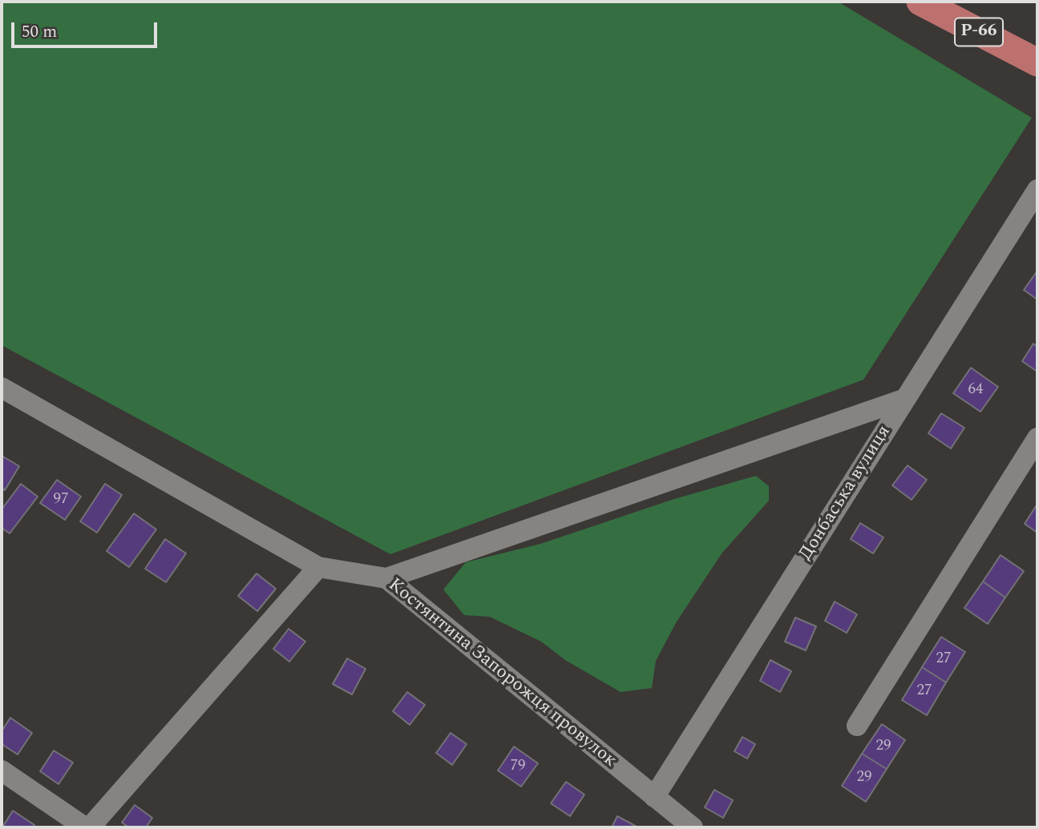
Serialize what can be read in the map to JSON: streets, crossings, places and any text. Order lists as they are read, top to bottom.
{
  "streets": {
    "main road": ["Р-66"],
    "street": ["Донбаська вулиця", "Костянтина Запорожця провулок"]
  },
  "crossings": [
    ["Донбаська вулиця", "Костянтина Запорожця провулок"]
  ],
  "house_numbers": [
    "64",
    "97",
    "27",
    "27",
    "29",
    "79",
    "29"
  ],
  "scale_bar": "50 m"
}
